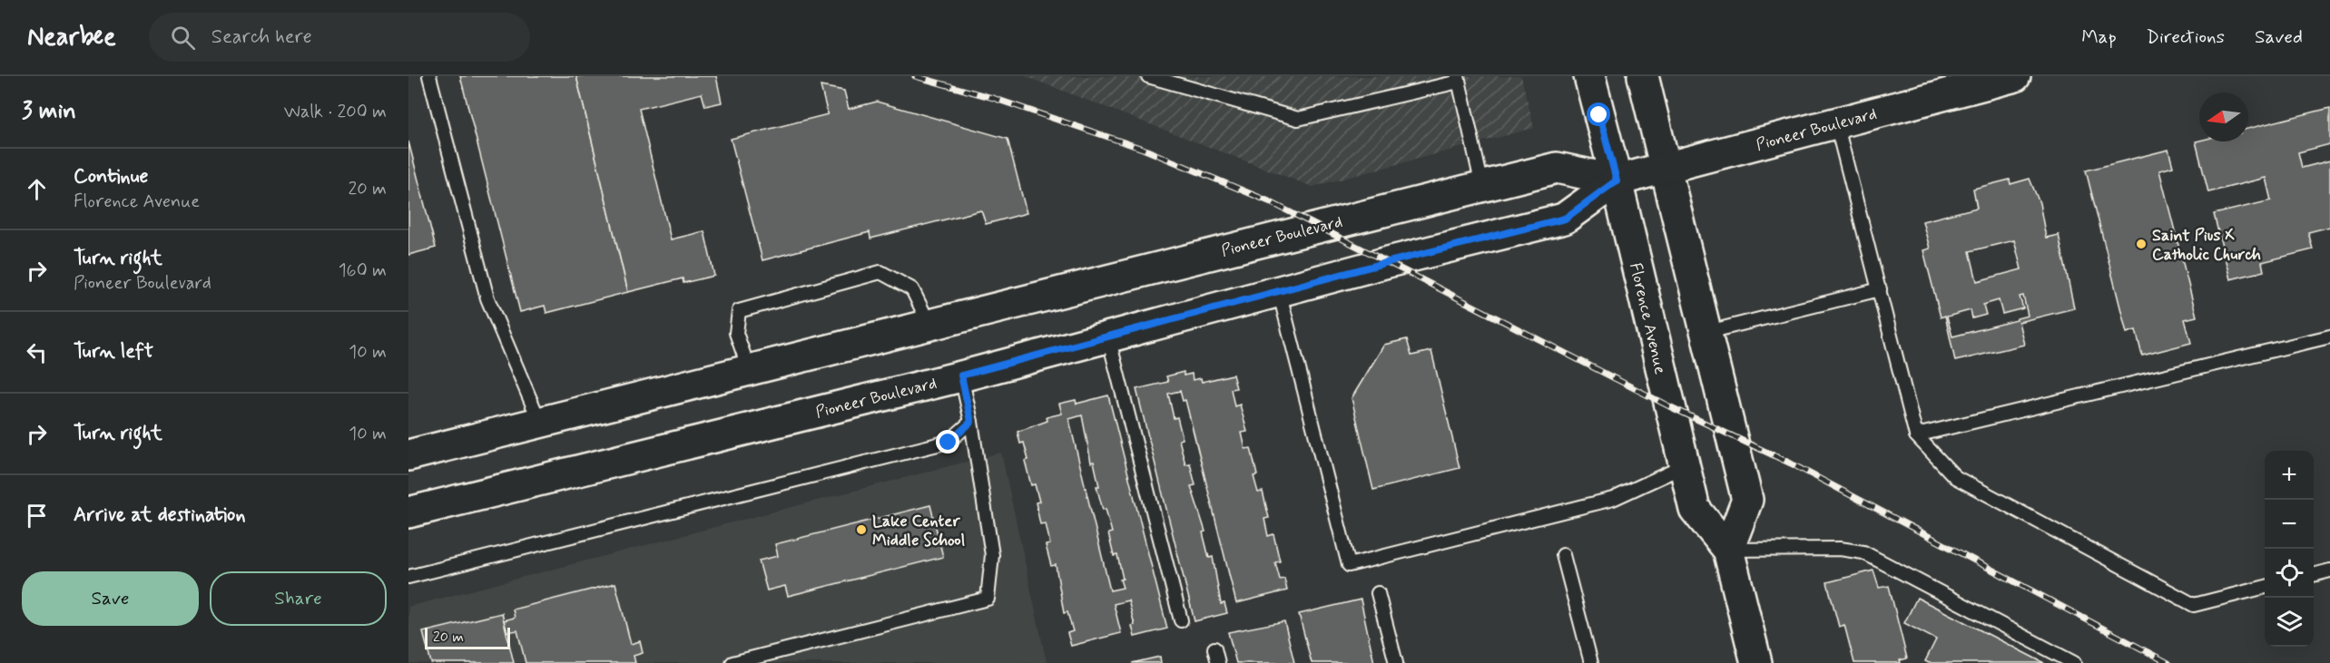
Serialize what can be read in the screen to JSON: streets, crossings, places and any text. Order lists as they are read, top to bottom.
{
  "streets": {
    "main road": ["Pioneer Boulevard", "Florence Avenue"]
  },
  "crossings": [
    ["Pioneer Boulevard", "Florence Avenue"]
  ],
  "places": ["Saint Pius X Catholic Church", "Lake Center Middle School"],
  "scale_bar": "20 m",
  "north": "left",
  "page": {
    "header": "Nearbee",
    "search": "Search here",
    "nav": ["Map", "Directions", "Saved"],
    "heading": ["3 min", "Walk · 200 m"],
    "list": [
      ["Continue", "Florence Avenue", "20 m"],
      ["Turn right", "Pioneer Boulevard", "160 m"],
      ["Turn left", "10 m"],
      ["Turn right", "10 m"],
      "Arrive at destination"
    ],
    "map_buttons": ["+", "−"],
    "buttons": ["Save", "Share"],
    "scale": "20 m"
  }
}
